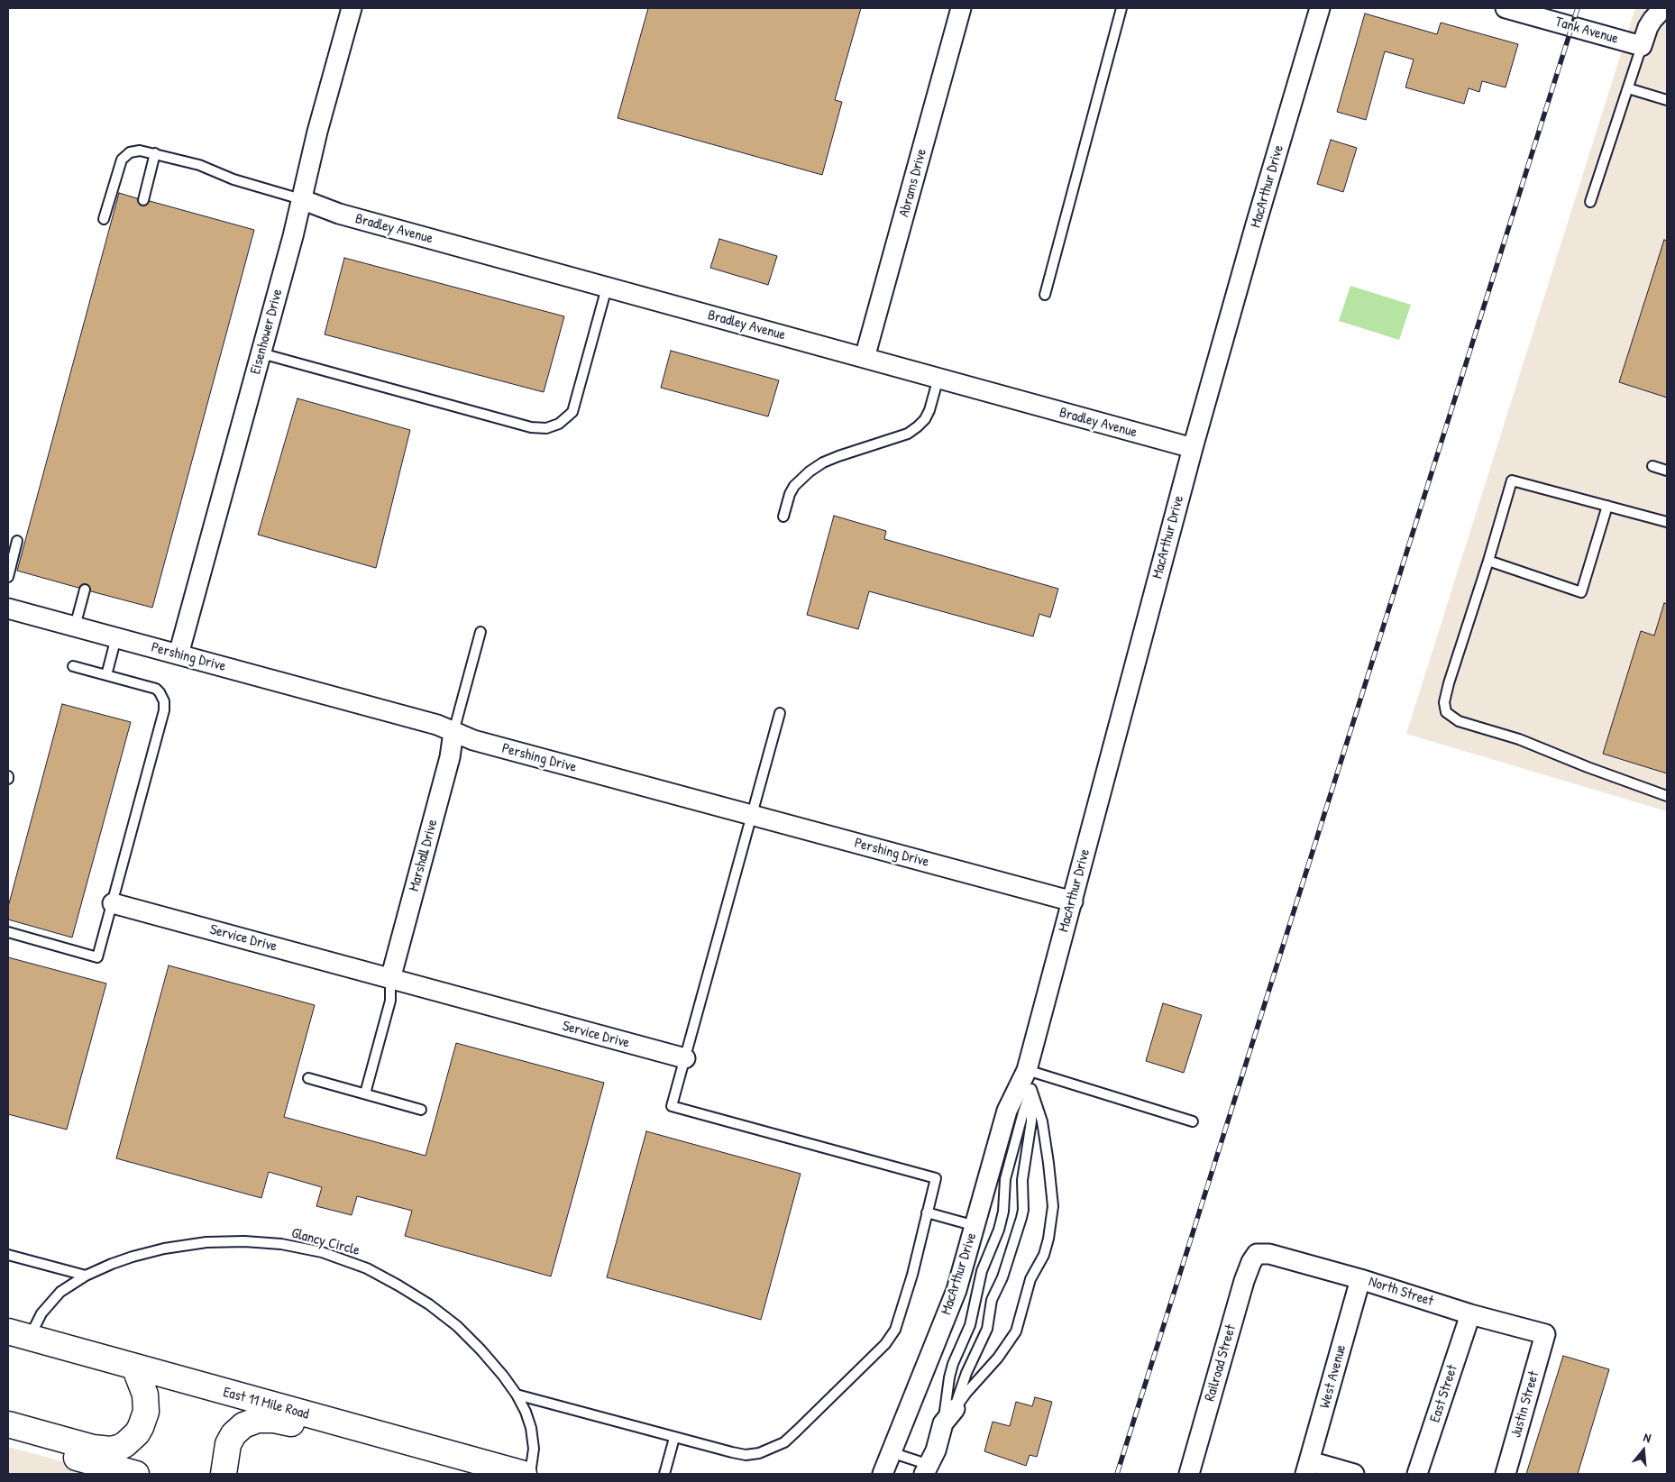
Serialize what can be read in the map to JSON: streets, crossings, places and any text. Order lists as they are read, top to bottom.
{
  "streets": {
    "main road": ["East 11 Mile Road"],
    "street": [
      "Tank Avenue",
      "Abrams Drive",
      "MacArthur Drive",
      "Bradley Avenue",
      "Eisenhower Drive",
      "Pershing Drive",
      "Marshall Drive",
      "Service Drive",
      "North Street",
      "Railroad Street",
      "West Avenue",
      "East Street",
      "Justin Street"
    ],
    "lane": ["Glancy Circle"]
  },
  "crossings": [
    ["Abrams Drive", "Bradley Avenue"],
    ["MacArthur Drive", "Bradley Avenue"],
    ["MacArthur Drive", "Pershing Drive"],
    ["Bradley Avenue", "Eisenhower Drive"],
    ["Eisenhower Drive", "Pershing Drive"],
    ["Pershing Drive", "Marshall Drive"],
    ["Marshall Drive", "Service Drive"],
    ["Glancy Circle", "East 11 Mile Road"],
    ["North Street", "Railroad Street"],
    ["North Street", "West Avenue"],
    ["North Street", "East Street"],
    ["North Street", "Justin Street"]
  ],
  "north": "top"
}
